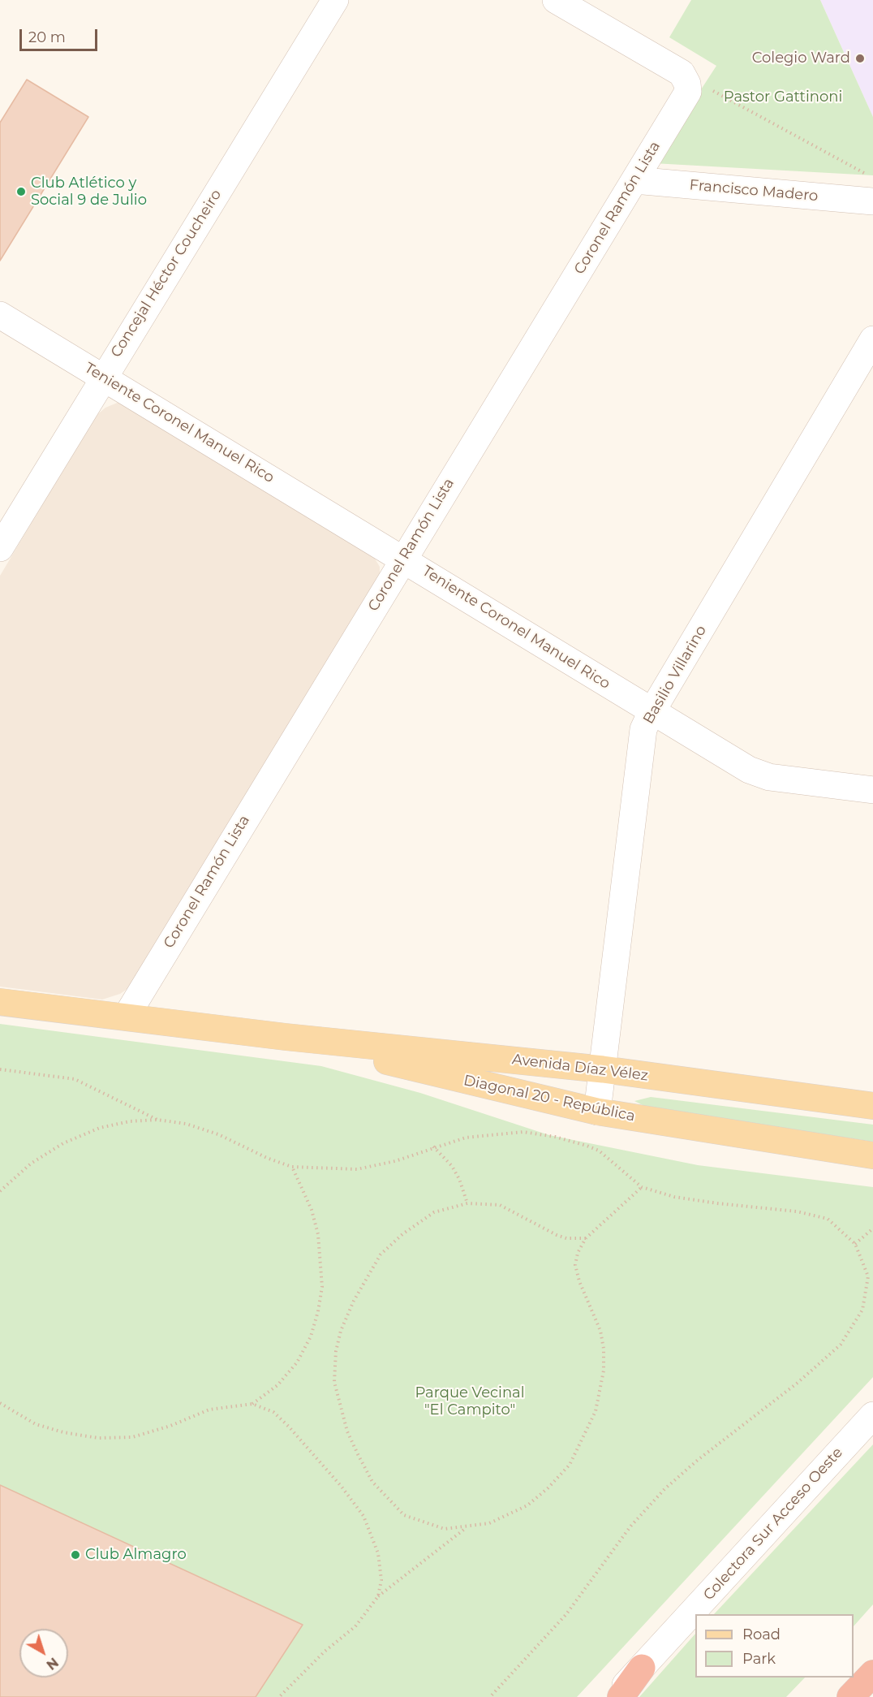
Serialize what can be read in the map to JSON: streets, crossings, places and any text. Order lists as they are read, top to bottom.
{
  "streets": {
    "main road": ["Avenida Díaz Vélez", "Diagonal 20 - República"],
    "street": [
      "Francisco Madero",
      "Coronel Ramón Lista",
      "Concejal Héctor Coucheiro",
      "Teniente Coronel Manuel Rico",
      "Basilio Villarino",
      "Colectora Sur Acceso Oeste"
    ]
  },
  "crossings": [
    ["Francisco Madero", "Coronel Ramón Lista"],
    ["Coronel Ramón Lista", "Teniente Coronel Manuel Rico"],
    ["Concejal Héctor Coucheiro", "Teniente Coronel Manuel Rico"],
    ["Teniente Coronel Manuel Rico", "Basilio Villarino"],
    ["Basilio Villarino", "Avenida Díaz Vélez"],
    ["Basilio Villarino", "Diagonal 20 - República"],
    ["Avenida Díaz Vélez", "Diagonal 20 - República"]
  ],
  "parks": ["Pastor Gattinoni", "Parque Vecinal \"El Campito\""],
  "places": ["Colegio Ward", "Club Atlético y Social 9 de Julio", "Club Almagro"],
  "legend": ["Road", "Park"],
  "scale_bar": "20 m",
  "north": "bottom right"
}
